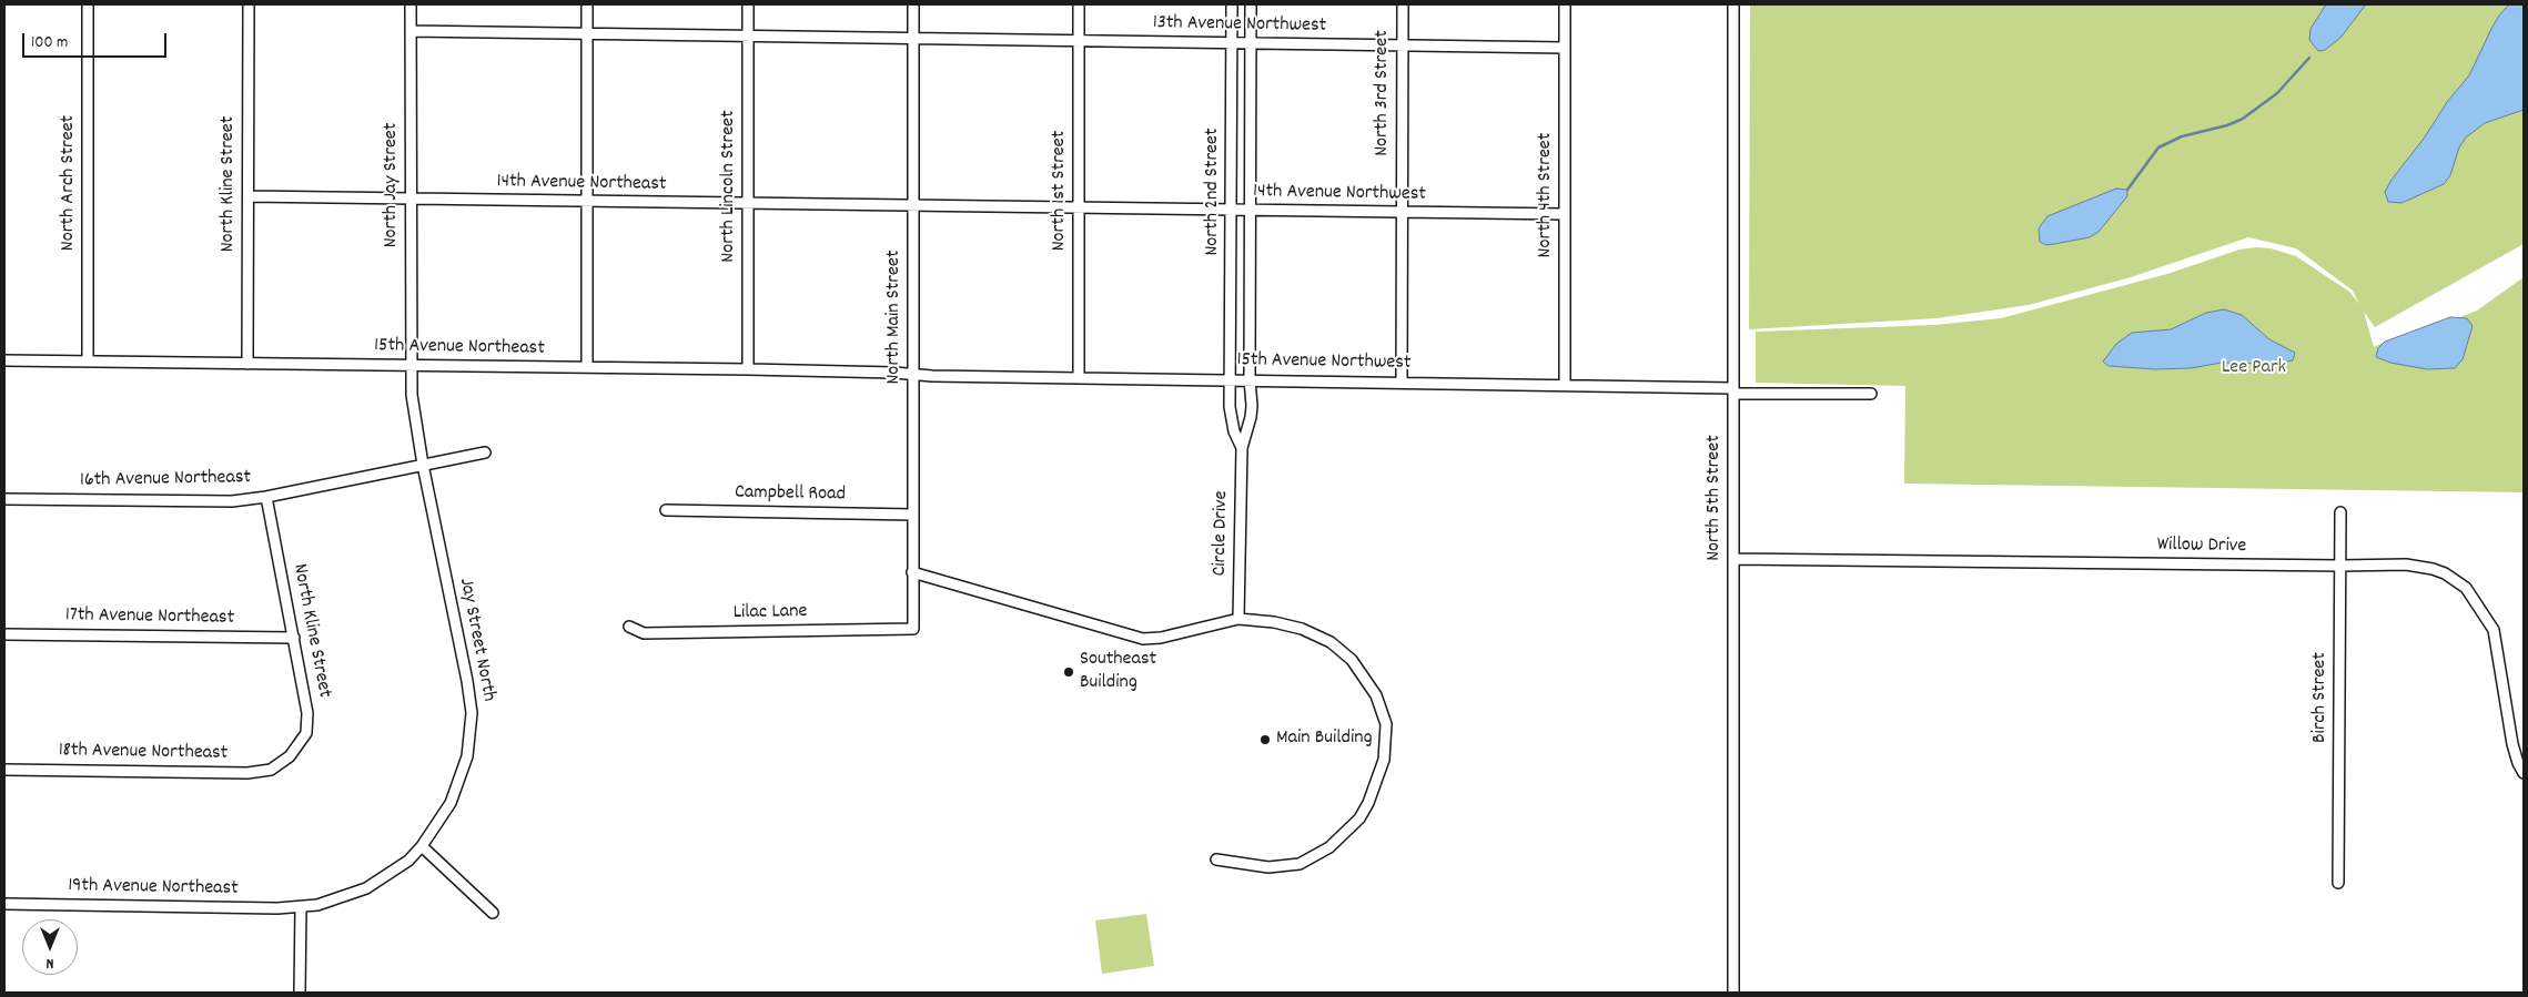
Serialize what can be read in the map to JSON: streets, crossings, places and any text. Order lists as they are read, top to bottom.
{
  "streets": {
    "street": [
      "13th Avenue Northwest",
      "North 3rd Street",
      "North Arch Street",
      "North Kline Street",
      "14th Avenue Northeast",
      "North Jay Street",
      "North Lincoln Street",
      "North 1st Street",
      "North 2nd Street",
      "14th Avenue Northwest",
      "North 4th Street",
      "North Main Street",
      "15th Avenue Northeast",
      "15th Avenue Northwest",
      "16th Avenue Northeast",
      "Campbell Road",
      "North 5th Street",
      "Circle Drive",
      "Willow Drive",
      "Lilac Lane",
      "17th Avenue Northeast",
      "Jay Street North",
      "Birch Street",
      "18th Avenue Northeast",
      "19th Avenue Northeast"
    ]
  },
  "crossings": [
    ["13th Avenue Northwest", "North 3rd Street"],
    ["13th Avenue Northwest", "North Jay Street"],
    ["13th Avenue Northwest", "North Lincoln Street"],
    ["13th Avenue Northwest", "North 1st Street"],
    ["13th Avenue Northwest", "North 2nd Street"],
    ["13th Avenue Northwest", "North 4th Street"],
    ["13th Avenue Northwest", "North Main Street"],
    ["North 3rd Street", "14th Avenue Northwest"],
    ["North 3rd Street", "15th Avenue Northwest"],
    ["North Arch Street", "15th Avenue Northeast"],
    ["North Kline Street", "14th Avenue Northeast"],
    ["North Kline Street", "15th Avenue Northeast"],
    ["North Kline Street", "16th Avenue Northeast"],
    ["North Kline Street", "17th Avenue Northeast"],
    ["North Kline Street", "18th Avenue Northeast"],
    ["14th Avenue Northeast", "North Jay Street"],
    ["14th Avenue Northeast", "North Lincoln Street"],
    ["14th Avenue Northeast", "14th Avenue Northwest"],
    ["14th Avenue Northeast", "North Main Street"],
    ["North Jay Street", "15th Avenue Northeast"],
    ["North Jay Street", "Jay Street North"],
    ["North Lincoln Street", "15th Avenue Northeast"],
    ["North 1st Street", "14th Avenue Northwest"],
    ["North 1st Street", "15th Avenue Northwest"],
    ["North 2nd Street", "14th Avenue Northwest"],
    ["North 2nd Street", "15th Avenue Northwest"],
    ["North 2nd Street", "Circle Drive"],
    ["14th Avenue Northwest", "North 4th Street"],
    ["14th Avenue Northwest", "North Main Street"],
    ["North 4th Street", "15th Avenue Northwest"],
    ["North Main Street", "15th Avenue Northeast"],
    ["North Main Street", "15th Avenue Northwest"],
    ["North Main Street", "Campbell Road"],
    ["North Main Street", "Lilac Lane"],
    ["15th Avenue Northeast", "15th Avenue Northwest"],
    ["15th Avenue Northeast", "Jay Street North"],
    ["15th Avenue Northwest", "North 5th Street"],
    ["15th Avenue Northwest", "Circle Drive"],
    ["16th Avenue Northeast", "Jay Street North"],
    ["North 5th Street", "Willow Drive"],
    ["Willow Drive", "Birch Street"],
    ["Jay Street North", "19th Avenue Northeast"]
  ],
  "parks": ["Lee Park"],
  "places": ["Southeast Building", "Main Building"],
  "scale_bar": "100 m",
  "north": "bottom"
}
